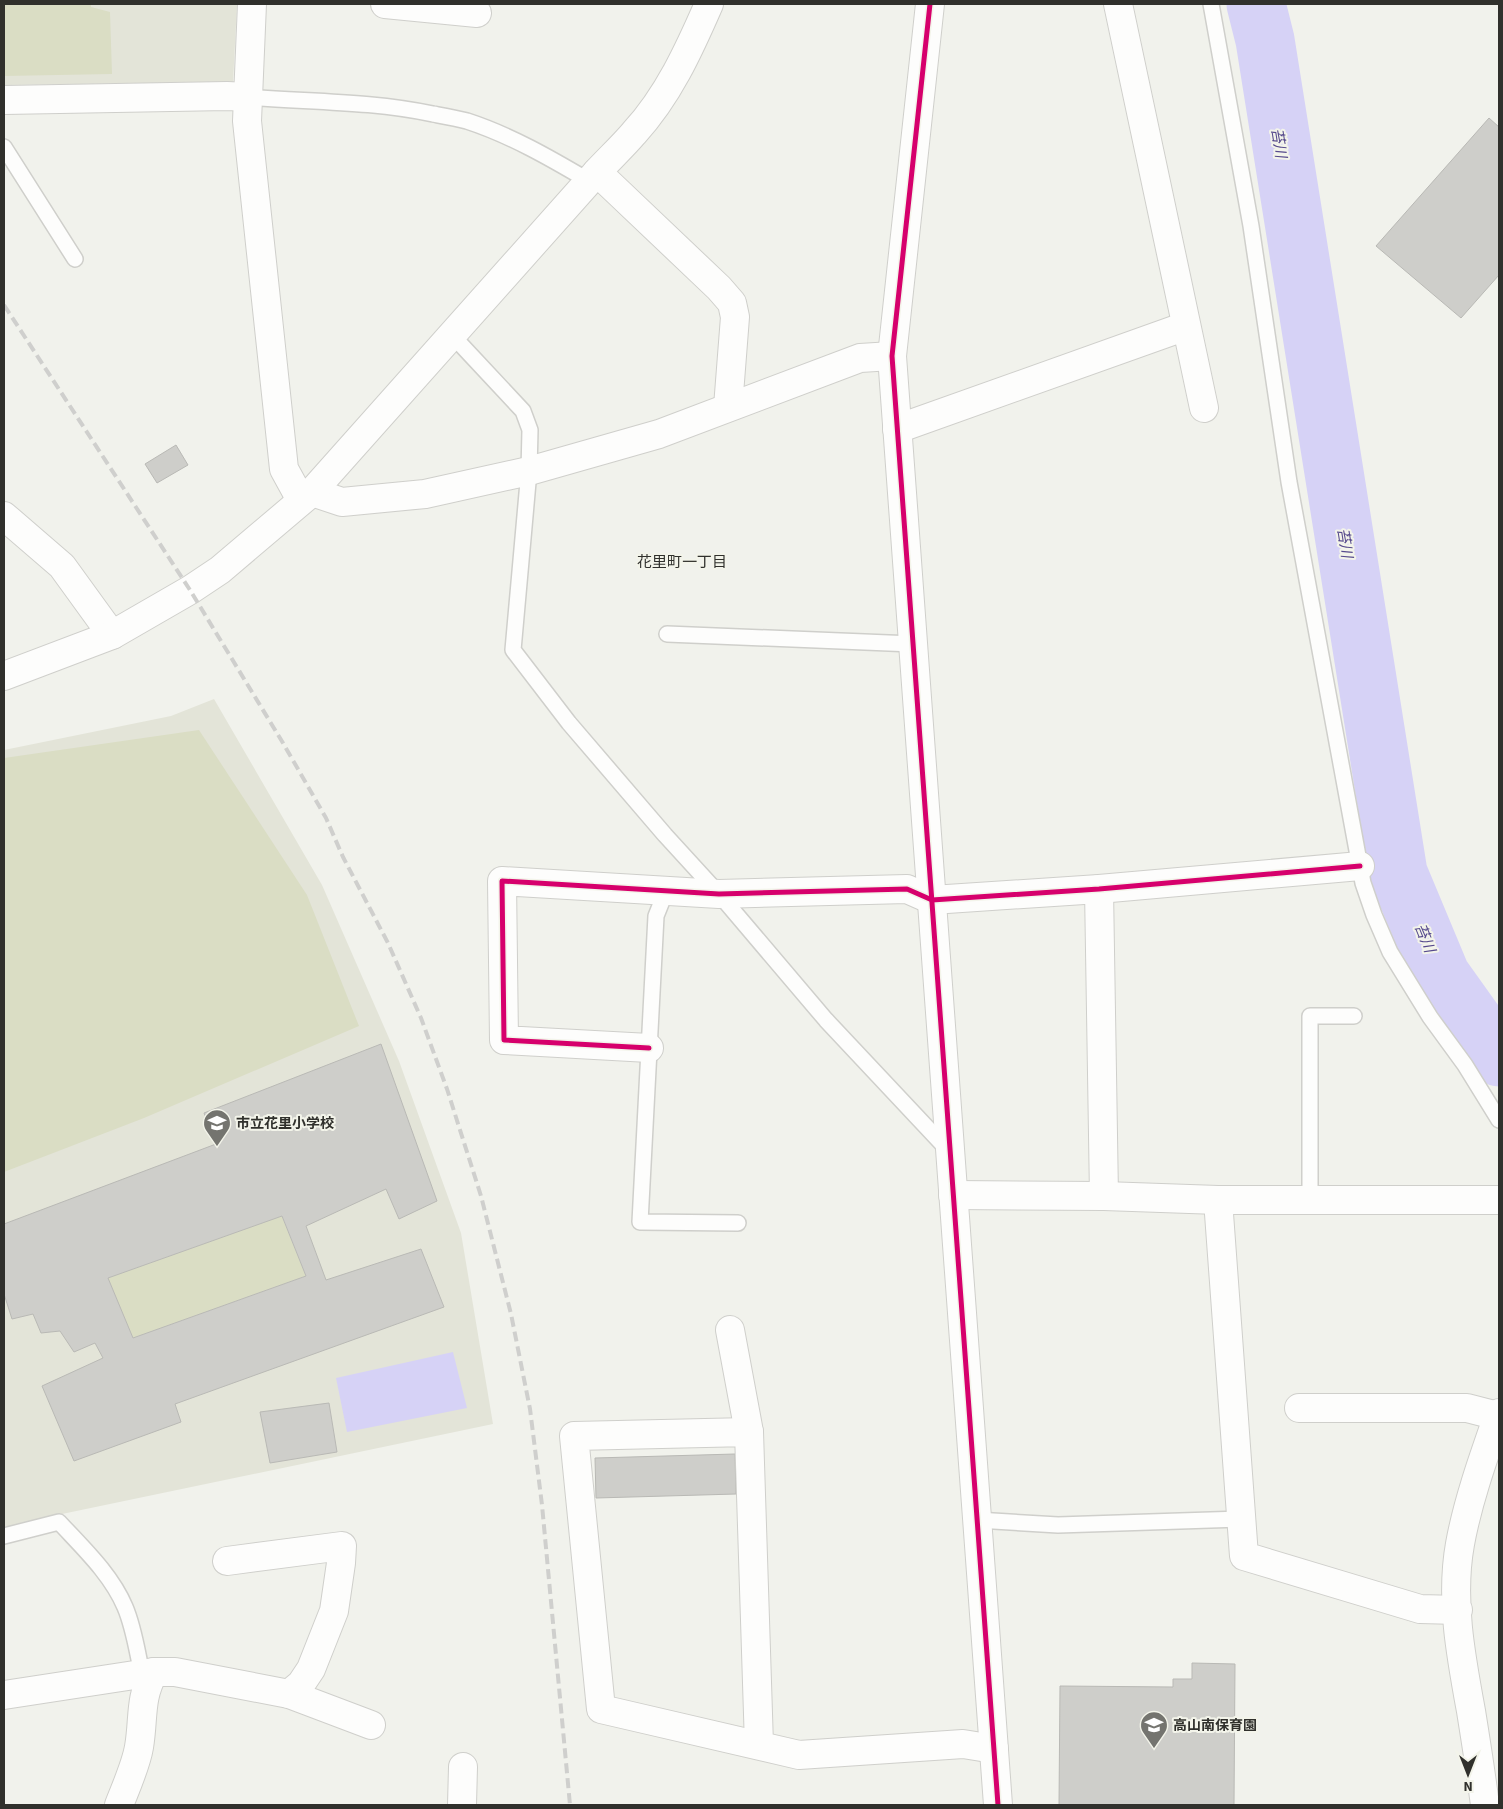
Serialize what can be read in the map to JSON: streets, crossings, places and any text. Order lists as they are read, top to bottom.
{
  "districts": ["花里町一丁目"],
  "water": ["苔川"],
  "places": {
    "school or university": ["市立花里小学校", "高山南保育園"]
  },
  "north": "bottom"
}
